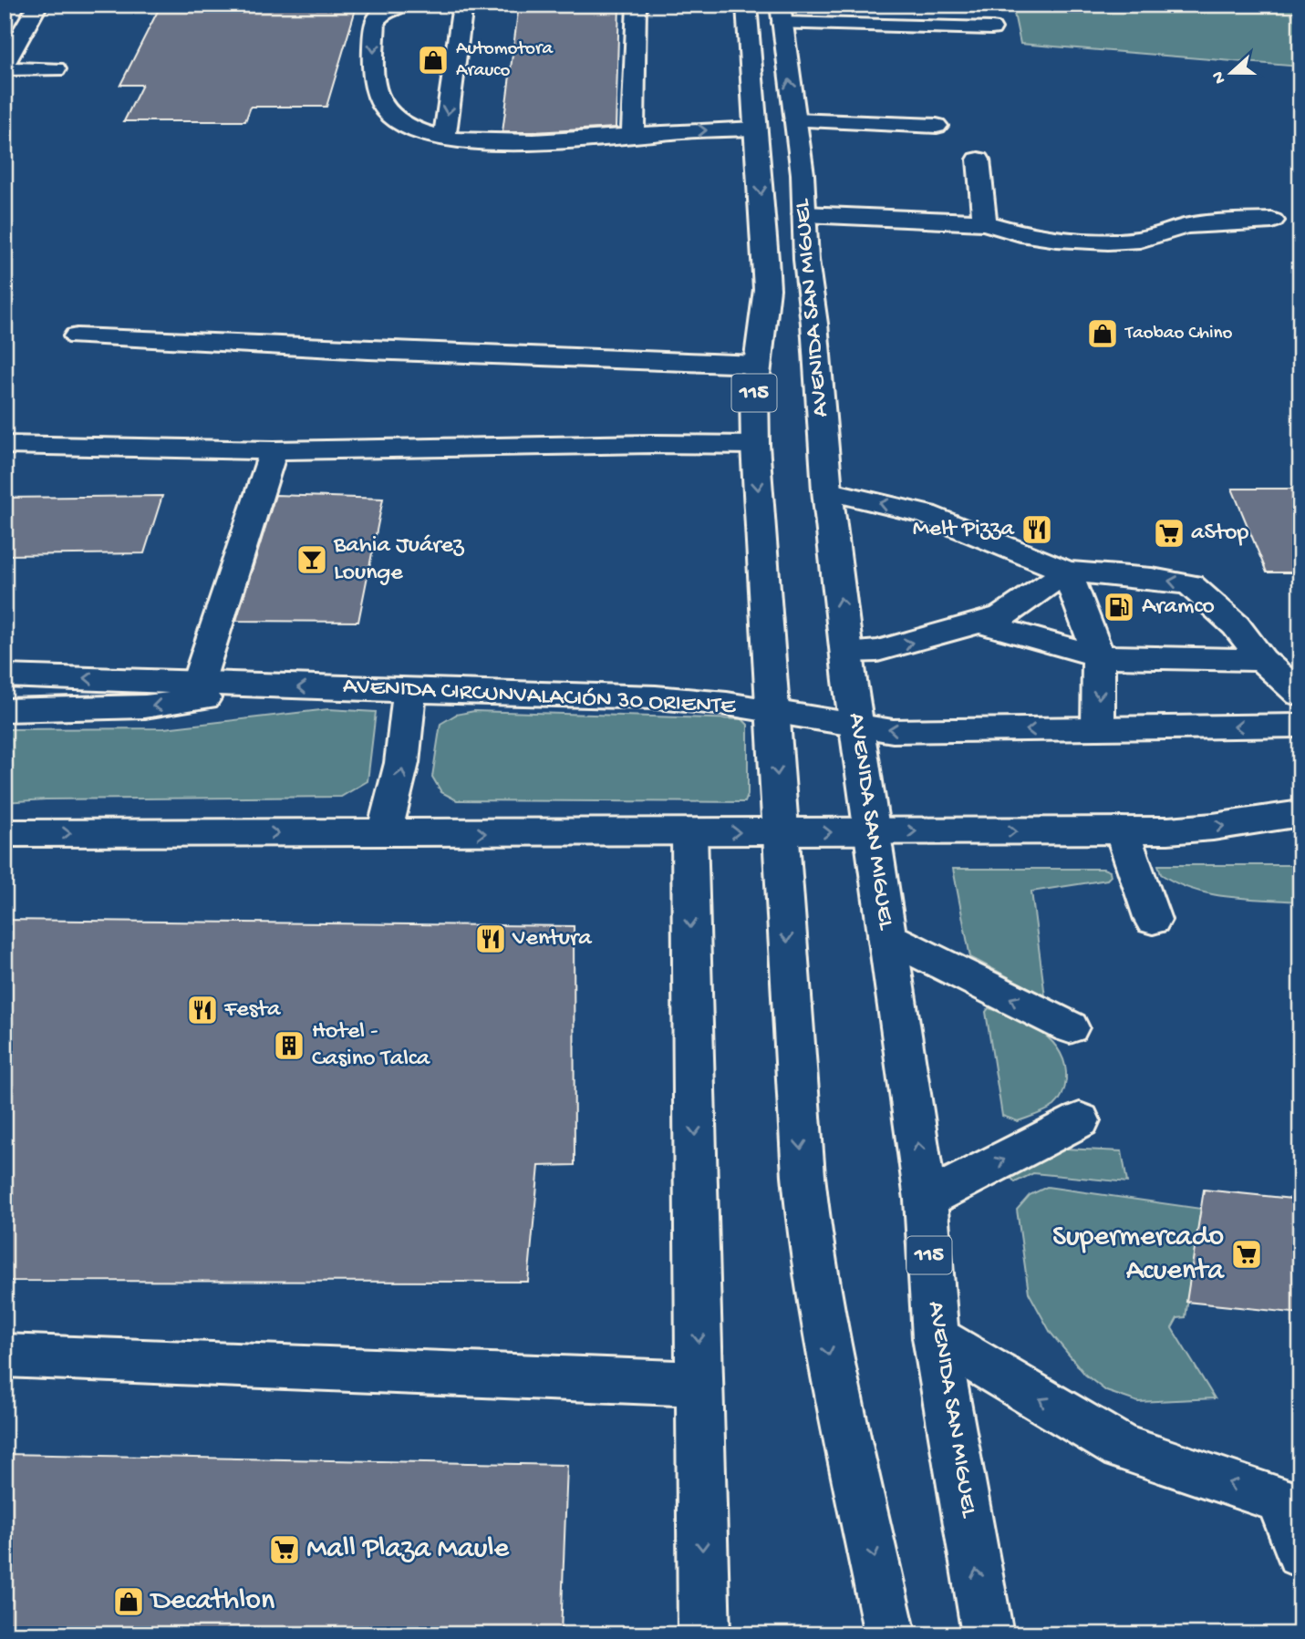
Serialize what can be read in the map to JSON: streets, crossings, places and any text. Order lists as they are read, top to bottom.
{
  "streets": {
    "main road": ["AVENIDA SAN MIGUEL", "115", "AVENIDA CIRCUNVALACIÓN 30 ORIENTE"]
  },
  "crossings": [
    ["AVENIDA SAN MIGUEL", "AVENIDA CIRCUNVALACIÓN 30 ORIENTE"]
  ],
  "places": {
    "shop": ["Automotora Arauco", "Taobao Chino", "Decathlon"],
    "restaurant": ["Melt Pizza", "Ventura", "Festa"],
    "supermarket": ["aStop", "Supermercado Acuenta", "Mall Plaza Maule"],
    "bar": ["Bahia Juárez Lounge"],
    "fuel station": ["Aramco"],
    "building": ["Hotel - Casino Talca"]
  },
  "north": "left"
}
